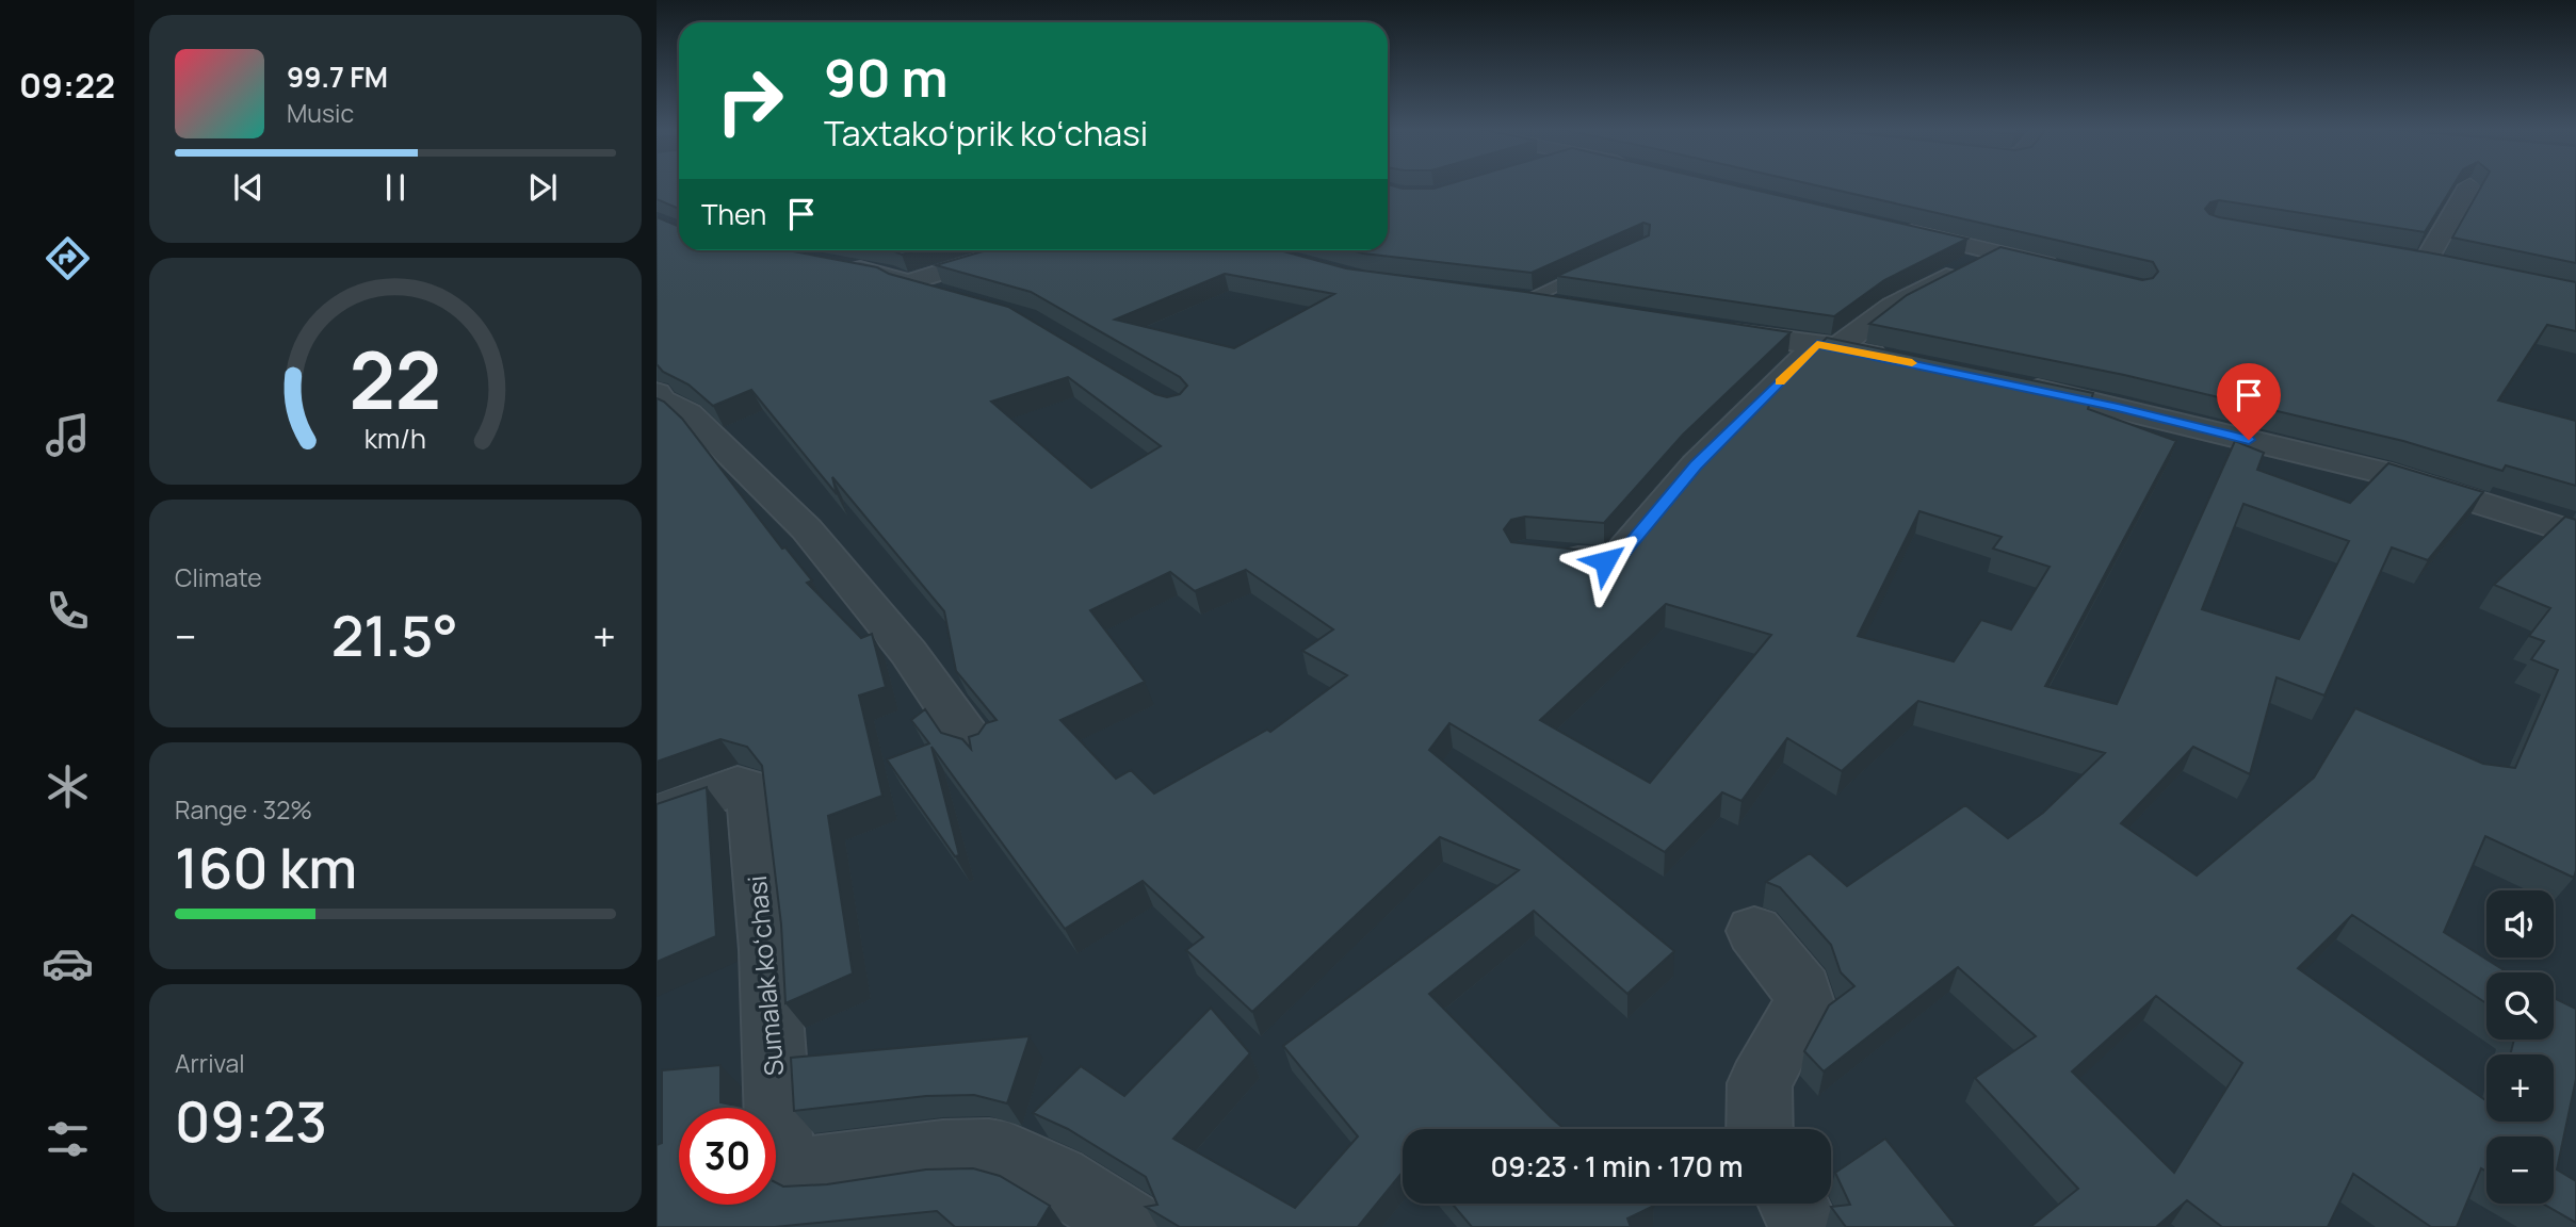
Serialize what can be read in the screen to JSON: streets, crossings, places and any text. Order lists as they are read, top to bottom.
{
  "streets": {
    "street": ["Sumalak koʻchasi"]
  },
  "page": {
    "tabs": "09:22",
    "turn": ["90 m", "Taxtakoʻprik koʻchasi"],
    "song": ["99.7 FM", "Music"],
    "then": "Then",
    "tile": [
      "Climate",
      ["Range · 32%", "160 km"],
      ["Arrival", "09:23"]
    ],
    "heat": ["−", "21.5°", "+"],
    "map_buttons": ["+", "−"],
    "limit": "30",
    "trip": "09:23 · 1 min · 170 m",
    "gauge": ["22", "km/h"]
  }
}
